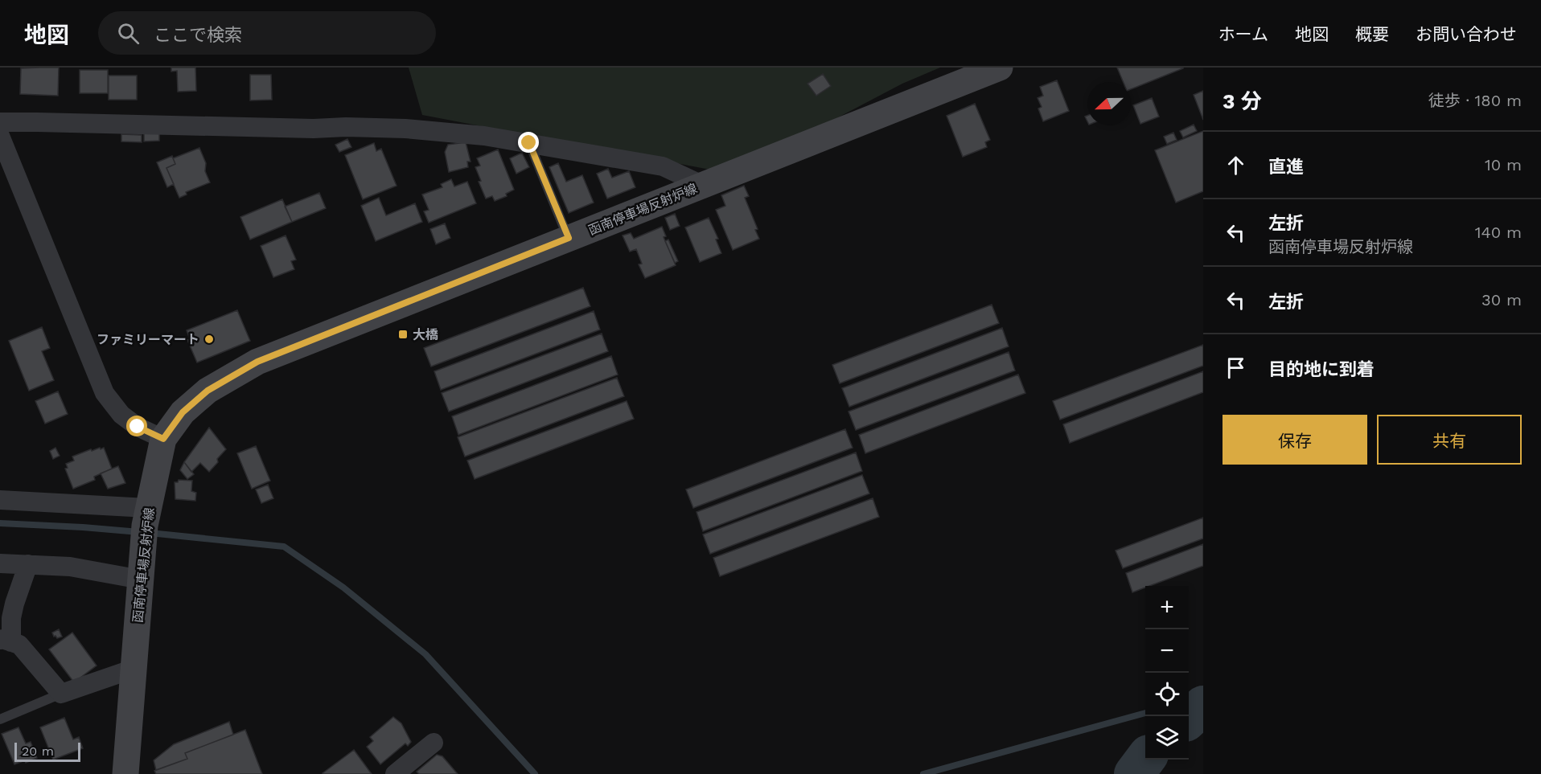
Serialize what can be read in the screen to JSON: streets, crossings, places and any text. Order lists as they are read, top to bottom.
{
  "streets": {
    "main road": ["函南停車場反射炉線"]
  },
  "places": {
    "transit": ["大橋"],
    "other": ["ファミリーマート"]
  },
  "scale_bar": "20 m",
  "north": "left",
  "page": {
    "header": "地図",
    "search": "ここで検索",
    "nav": [
      "ホーム",
      "地図",
      "概要",
      "お問い合わせ"
    ],
    "heading": ["3 分", "徒歩 · 180 m"],
    "list": [
      ["直進", "10 m"],
      ["左折", "函南停車場反射炉線", "140 m"],
      ["左折", "30 m"],
      "目的地に到着"
    ],
    "buttons": ["保存", "共有"],
    "map_buttons": ["+", "−"],
    "scale": "20 m"
  }
}
